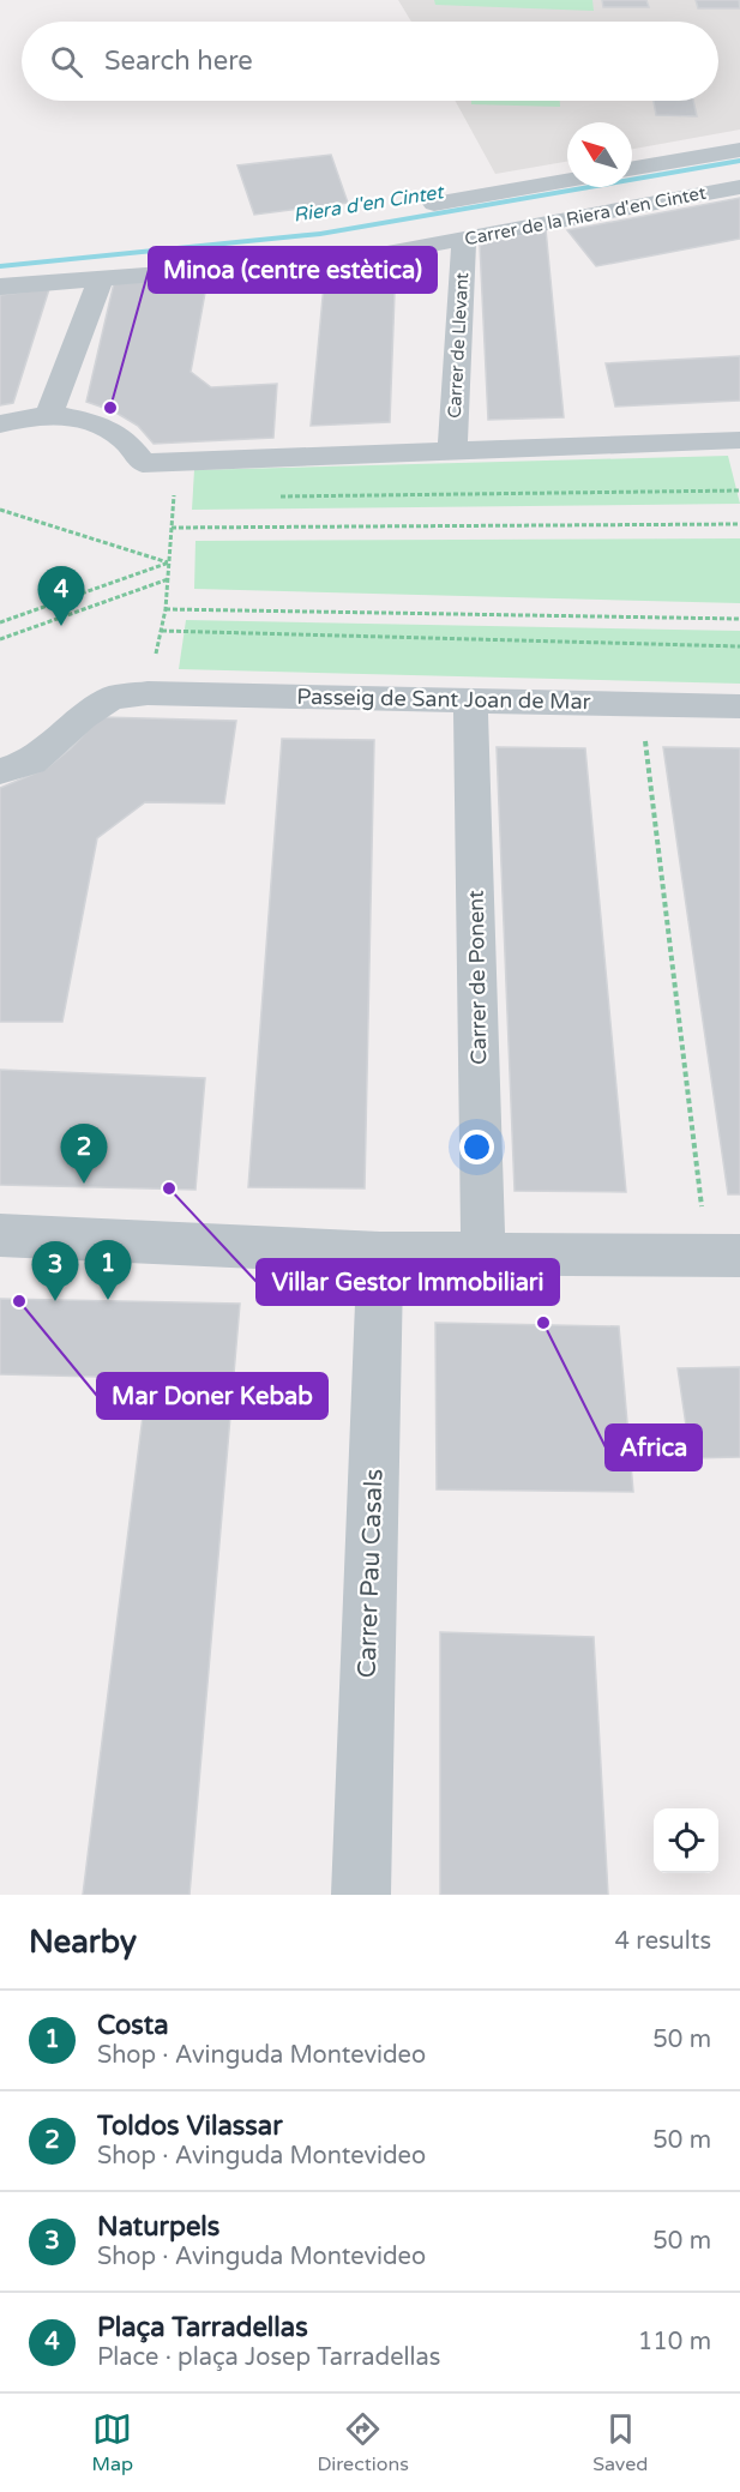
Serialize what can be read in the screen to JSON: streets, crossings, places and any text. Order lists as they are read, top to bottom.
{
  "streets": {
    "street": [
      "Carrer de la Riera d'en Cintet",
      "Carrer de Llevant",
      "Passeig de Sant Joan de Mar",
      "Carrer de Ponent",
      "Carrer Pau Casals"
    ]
  },
  "crossings": [
    ["Carrer de la Riera d'en Cintet", "Carrer de Llevant"],
    ["Passeig de Sant Joan de Mar", "Carrer de Ponent"]
  ],
  "water": ["Riera d'en Cintet"],
  "places": [
    "Minoa (centre estètica)",
    "Villar Gestor Immobiliari",
    "Mar Doner Kebab",
    "Africa"
  ],
  "north": "top left",
  "page": {
    "search": "Search here",
    "pins": [
      "4",
      "2",
      "1",
      "3"
    ],
    "heading": ["Nearby", "4 results"],
    "list": [
      {
        "mark": "1",
        "name": "Costa",
        "note": "Shop · Avinguda Montevideo",
        "value": "50 m"
      },
      {
        "mark": "2",
        "name": "Toldos Vilassar",
        "note": "Shop · Avinguda Montevideo",
        "value": "50 m"
      },
      {
        "mark": "3",
        "name": "Naturpels",
        "note": "Shop · Avinguda Montevideo",
        "value": "50 m"
      },
      {
        "mark": "4",
        "name": "Plaça Tarradellas",
        "note": "Place · plaça Josep Tarradellas",
        "value": "110 m"
      }
    ],
    "nav": ["Map", "Directions", "Saved"]
  }
}
